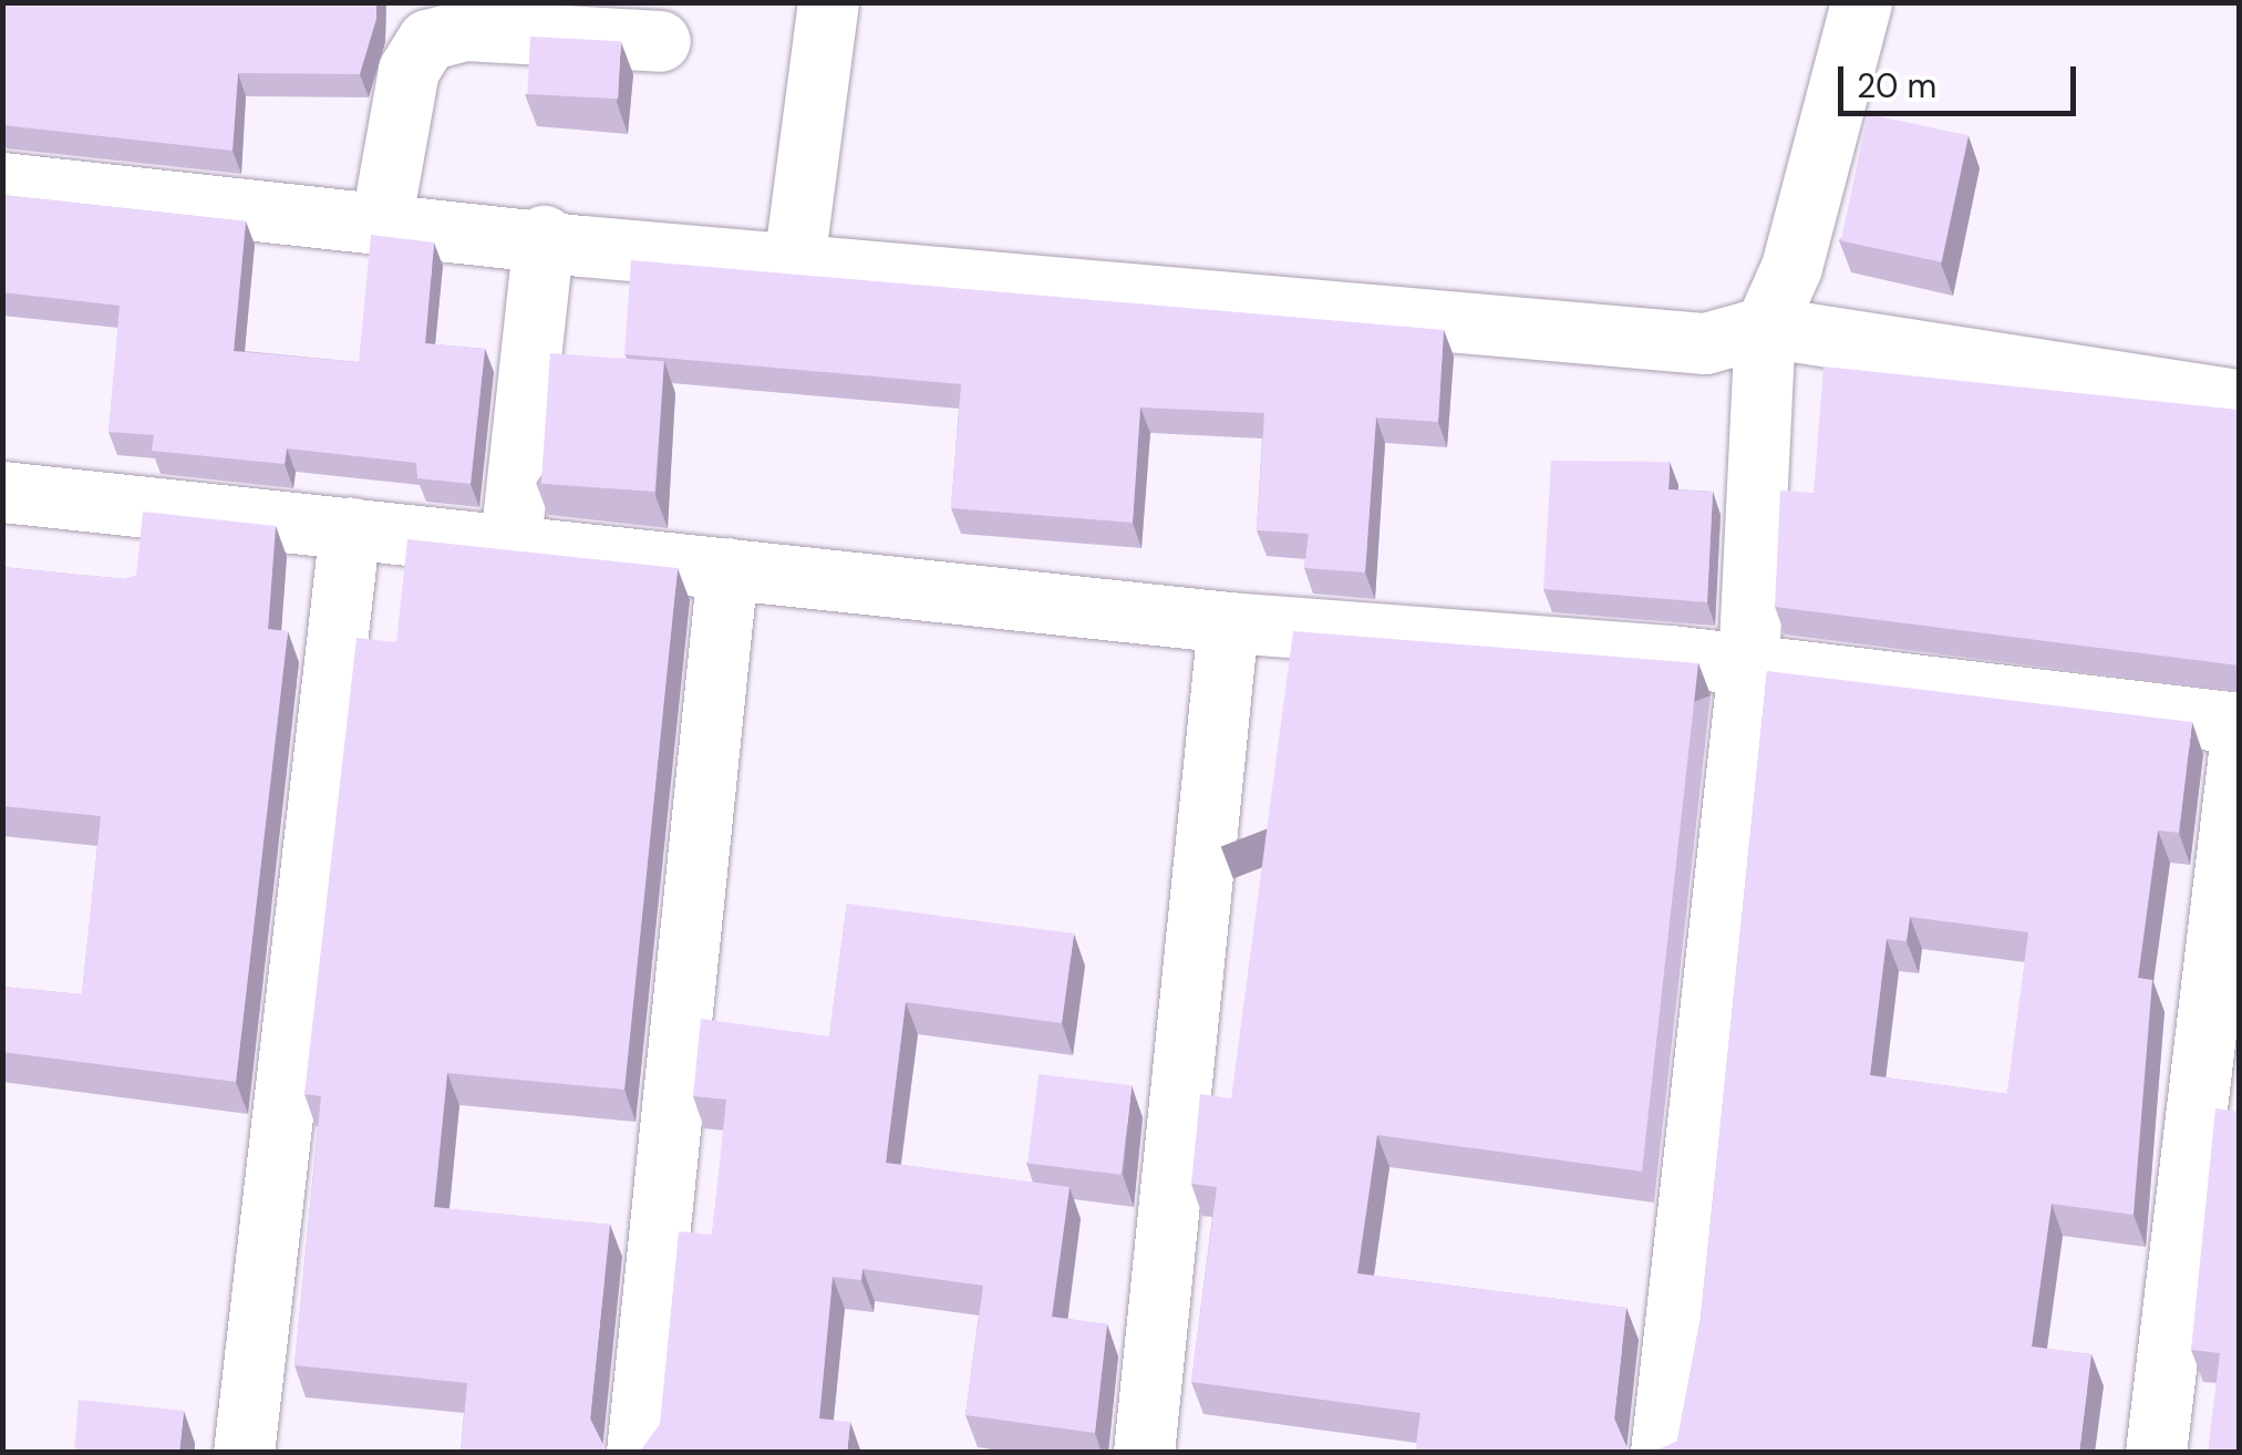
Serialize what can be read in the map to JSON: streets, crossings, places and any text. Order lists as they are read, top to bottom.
{
  "scale_bar": "20 m"
}
